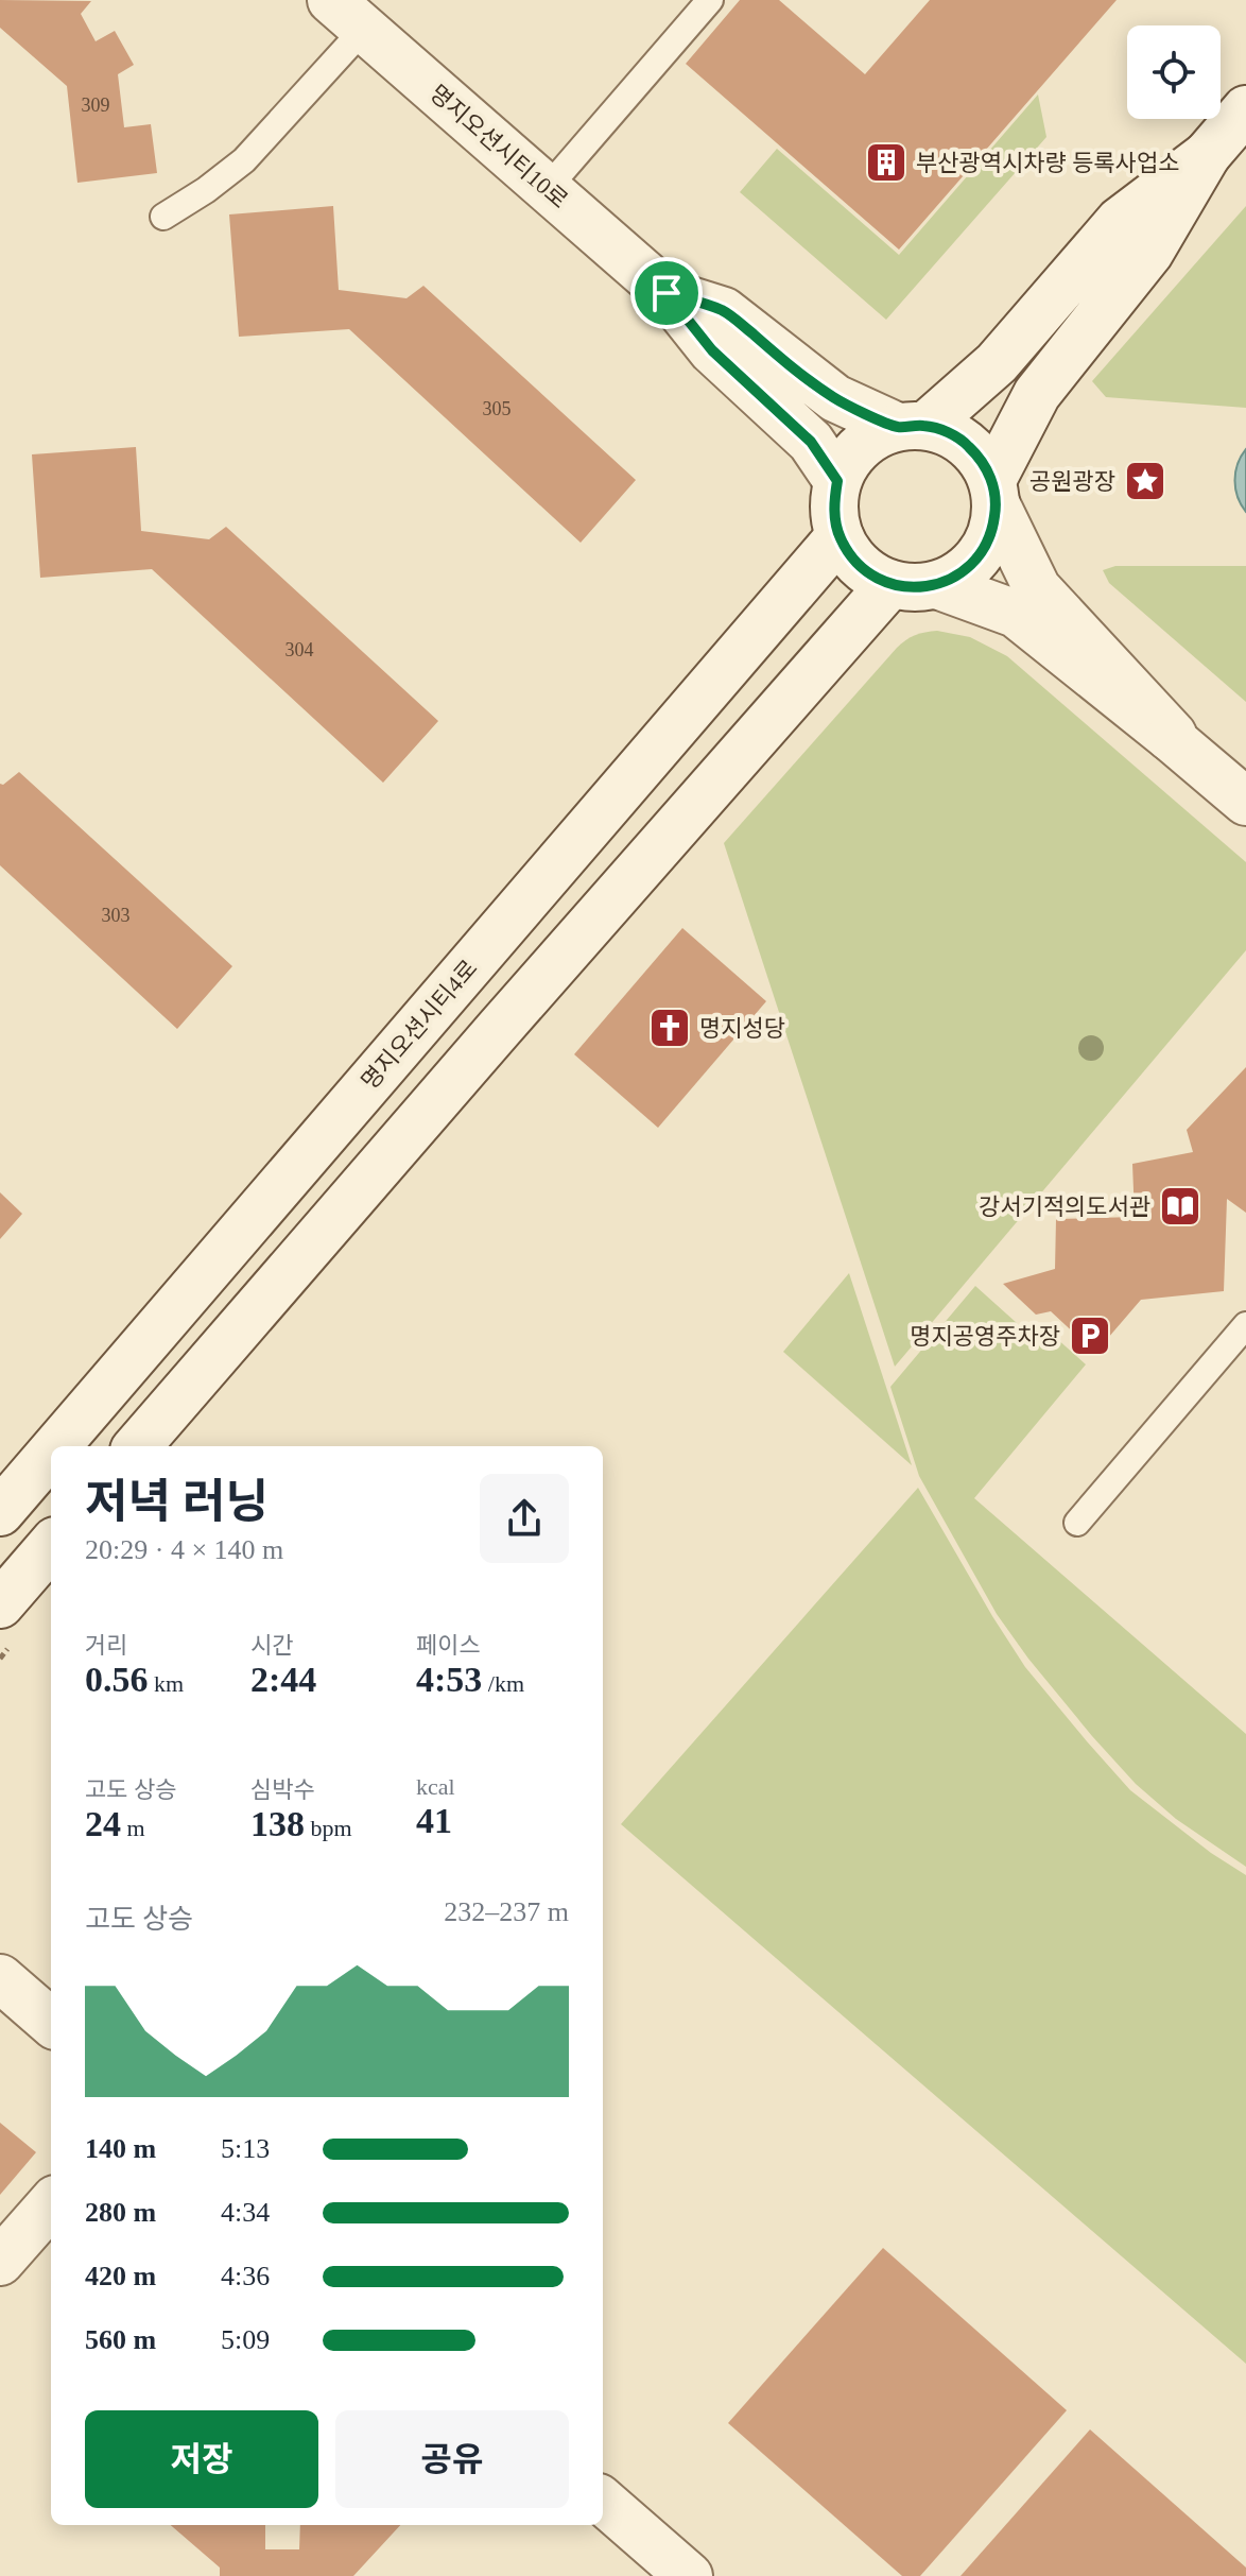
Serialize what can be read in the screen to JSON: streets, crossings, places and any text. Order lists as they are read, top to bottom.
{
  "streets": {
    "main road": ["명지오션시티10로", "명지오션시티4로"]
  },
  "places": {
    "building": ["부산광역시차량 등록사업소"],
    "place": ["공원광장"],
    "church": ["명지성당"],
    "library": ["강서기적의도서관"],
    "parking": ["명지공영주차장"]
  },
  "house_numbers": [
    "309",
    "305",
    "304",
    "303"
  ],
  "page": {
    "heading": ["저녁 러닝", "20:29 · 4 × 140 m"],
    "stats": [
      ["거리", "0.56 km"],
      ["시간", "2:44"],
      ["페이스", "4:53 /km"],
      ["고도 상승", "24 m"],
      ["심박수", "138 bpm"],
      ["kcal", "41"]
    ],
    "chart": ["고도 상승", "232–237 m"],
    "list": [
      {
        "name": "140 m",
        "note": "5:13"
      },
      {
        "name": "280 m",
        "note": "4:34"
      },
      {
        "name": "420 m",
        "note": "4:36"
      },
      {
        "name": "560 m",
        "note": "5:09"
      }
    ],
    "buttons": ["저장", "공유"]
  }
}
